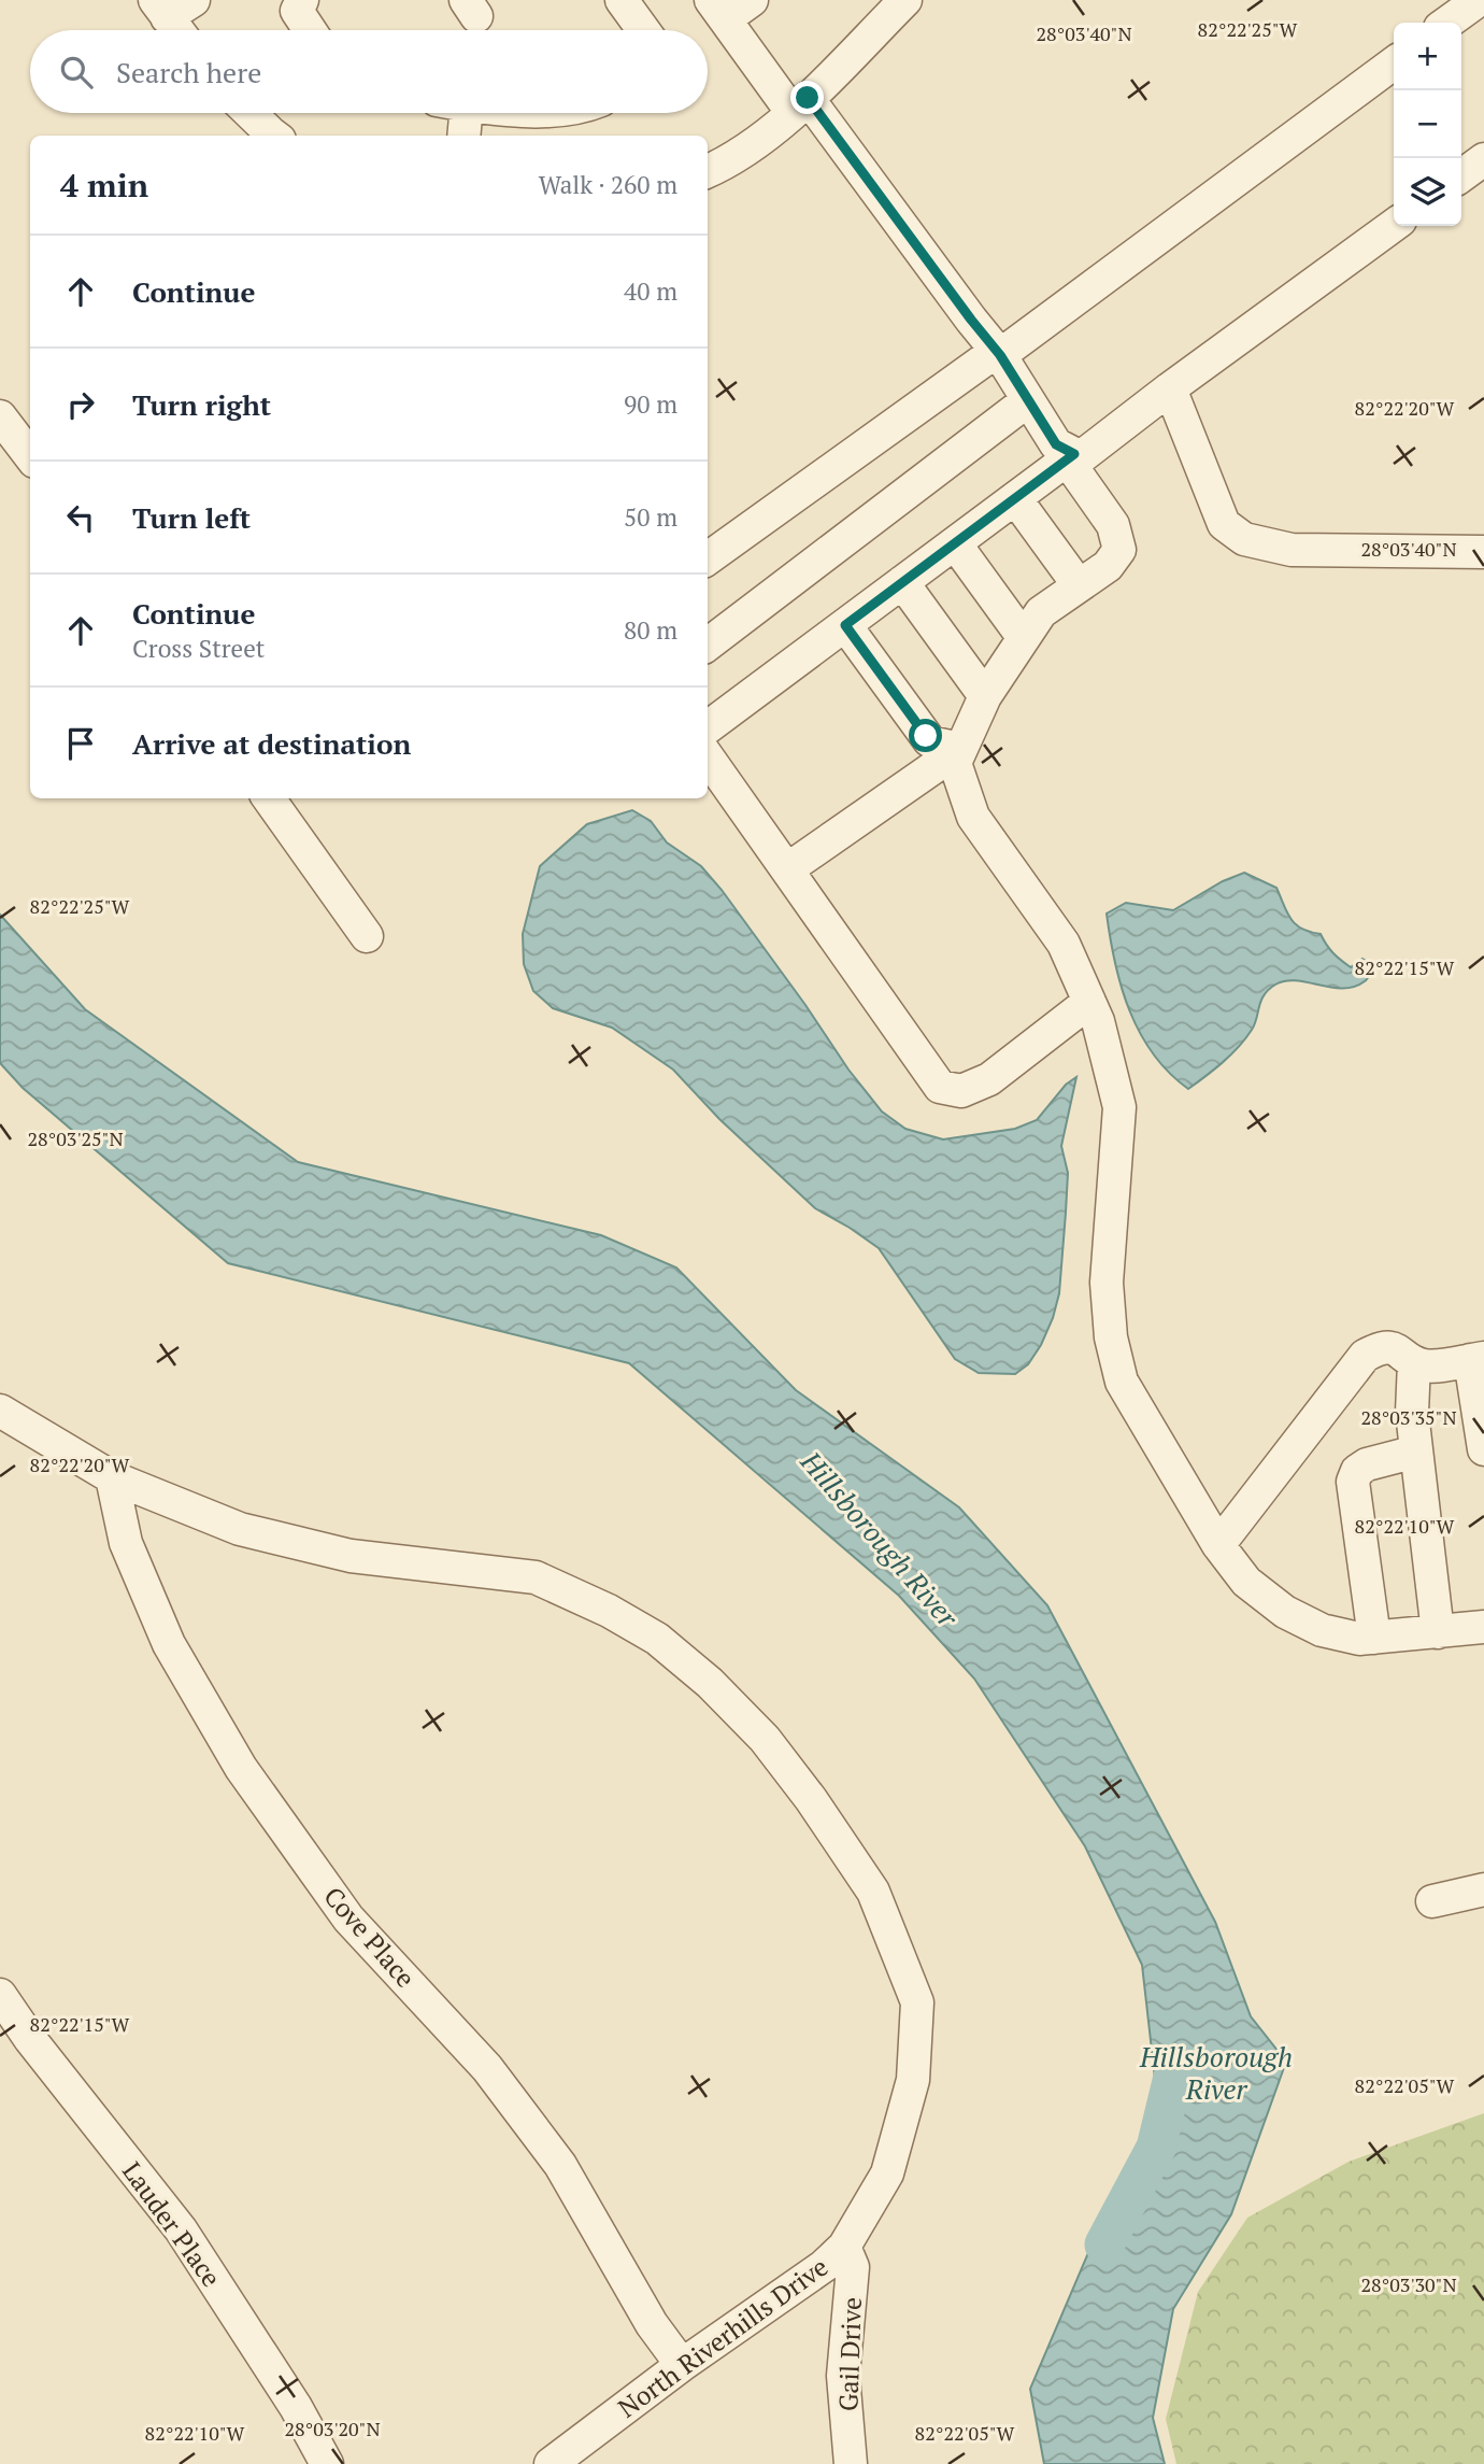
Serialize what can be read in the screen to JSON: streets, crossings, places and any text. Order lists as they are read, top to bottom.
{
  "streets": {
    "street": [
      "Cove Place",
      "Lauder Place",
      "North Riverhills Drive",
      "Gail Drive"
    ]
  },
  "crossings": [
    ["Cove Place", "North Riverhills Drive"],
    ["North Riverhills Drive", "Gail Drive"]
  ],
  "water": ["Hillsborough River"],
  "page": {
    "map_buttons": ["+", "−"],
    "search": "Search here",
    "heading": ["4 min", "Walk · 260 m"],
    "list": [
      ["Continue", "40 m"],
      ["Turn right", "90 m"],
      ["Turn left", "50 m"],
      ["Continue", "Cross Street", "80 m"],
      "Arrive at destination"
    ]
  },
  "coordinates": [
    "82°22'25\"W",
    "28°03'40\"N",
    "82°22'20\"W",
    "82°22'15\"W",
    "28°03'25\"N",
    "28°03'35\"N",
    "82°22'10\"W",
    "82°22'05\"W",
    "28°03'30\"N",
    "28°03'20\"N"
  ]
}
